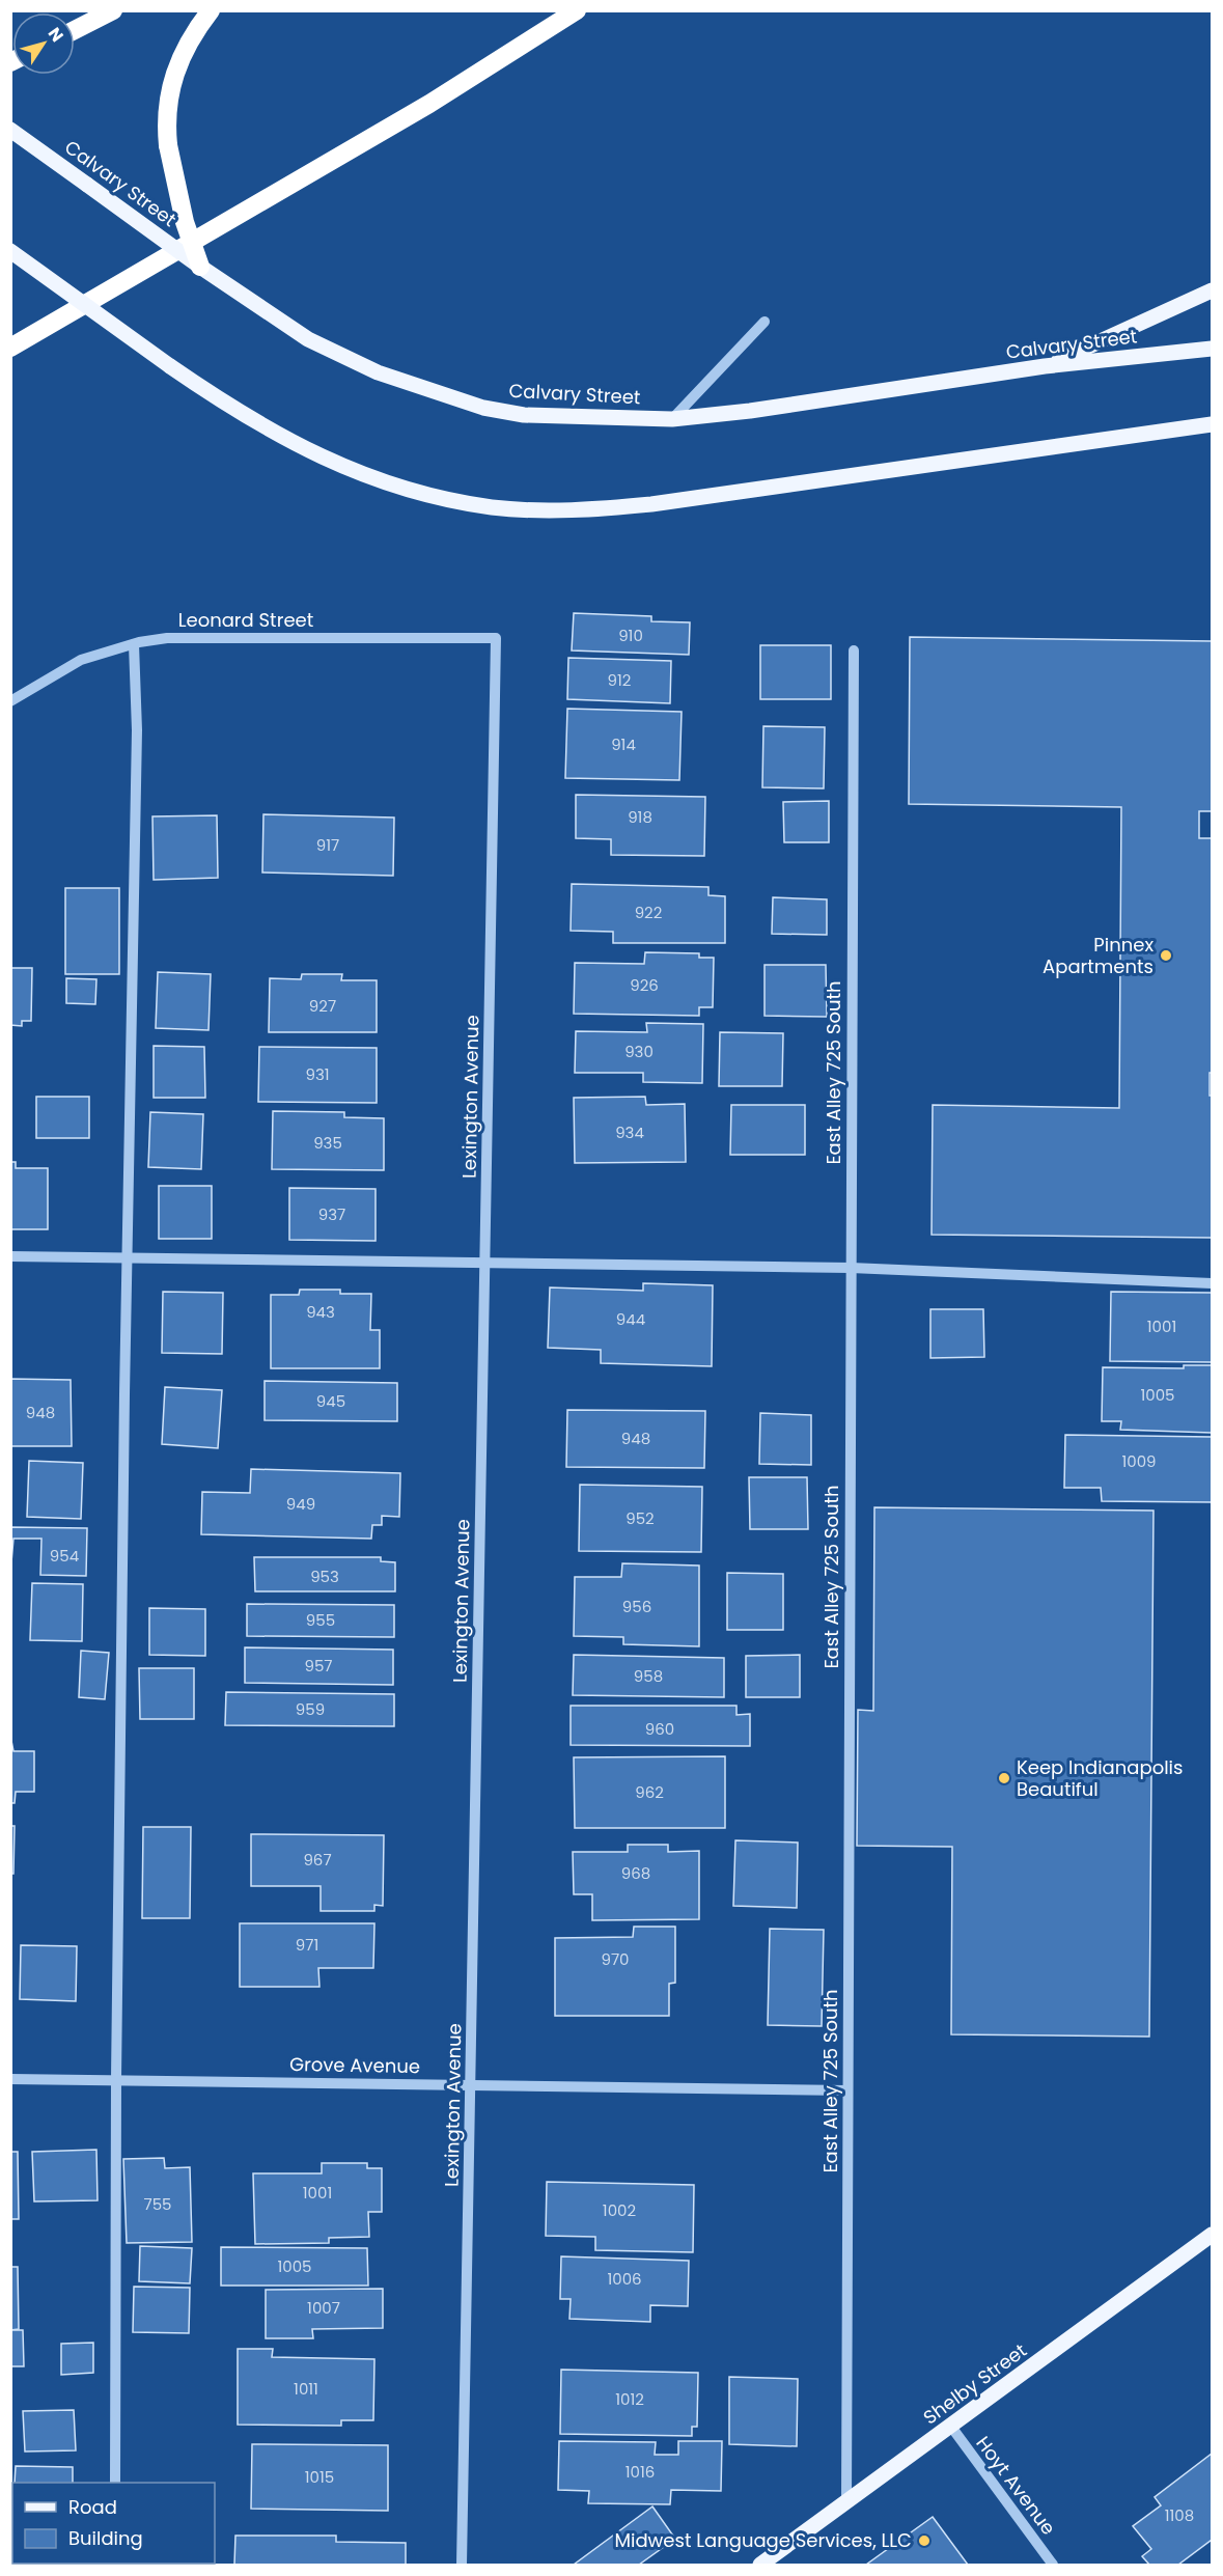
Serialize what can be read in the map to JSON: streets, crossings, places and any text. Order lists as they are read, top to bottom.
{
  "streets": {
    "main road": ["Calvary Street", "Shelby Street"],
    "street": [
      "Leonard Street",
      "East Alley 725 South",
      "Lexington Avenue",
      "Grove Avenue",
      "Hoyt Avenue"
    ]
  },
  "crossings": [
    ["Leonard Street", "Lexington Avenue"],
    ["East Alley 725 South", "Grove Avenue"],
    ["East Alley 725 South", "Shelby Street"],
    ["Lexington Avenue", "Grove Avenue"],
    ["Shelby Street", "Hoyt Avenue"]
  ],
  "places": ["Pinnex Apartments", "Keep Indianapolis Beautiful", "Midwest Language Services, LLC"],
  "house_numbers": [
    "910",
    "912",
    "914",
    "918",
    "917",
    "922",
    "926",
    "927",
    "930",
    "931",
    "934",
    "935",
    "937",
    "943",
    "944",
    "1001",
    "1005",
    "945",
    "948",
    "948",
    "1009",
    "949",
    "952",
    "954",
    "953",
    "956",
    "955",
    "957",
    "958",
    "959",
    "960",
    "962",
    "967",
    "968",
    "971",
    "970",
    "1001",
    "755",
    "1002",
    "1005",
    "1006",
    "1007",
    "1011",
    "1012",
    "1016",
    "1015",
    "1108"
  ],
  "legend": ["Road", "Building"],
  "north": "top right"
}
